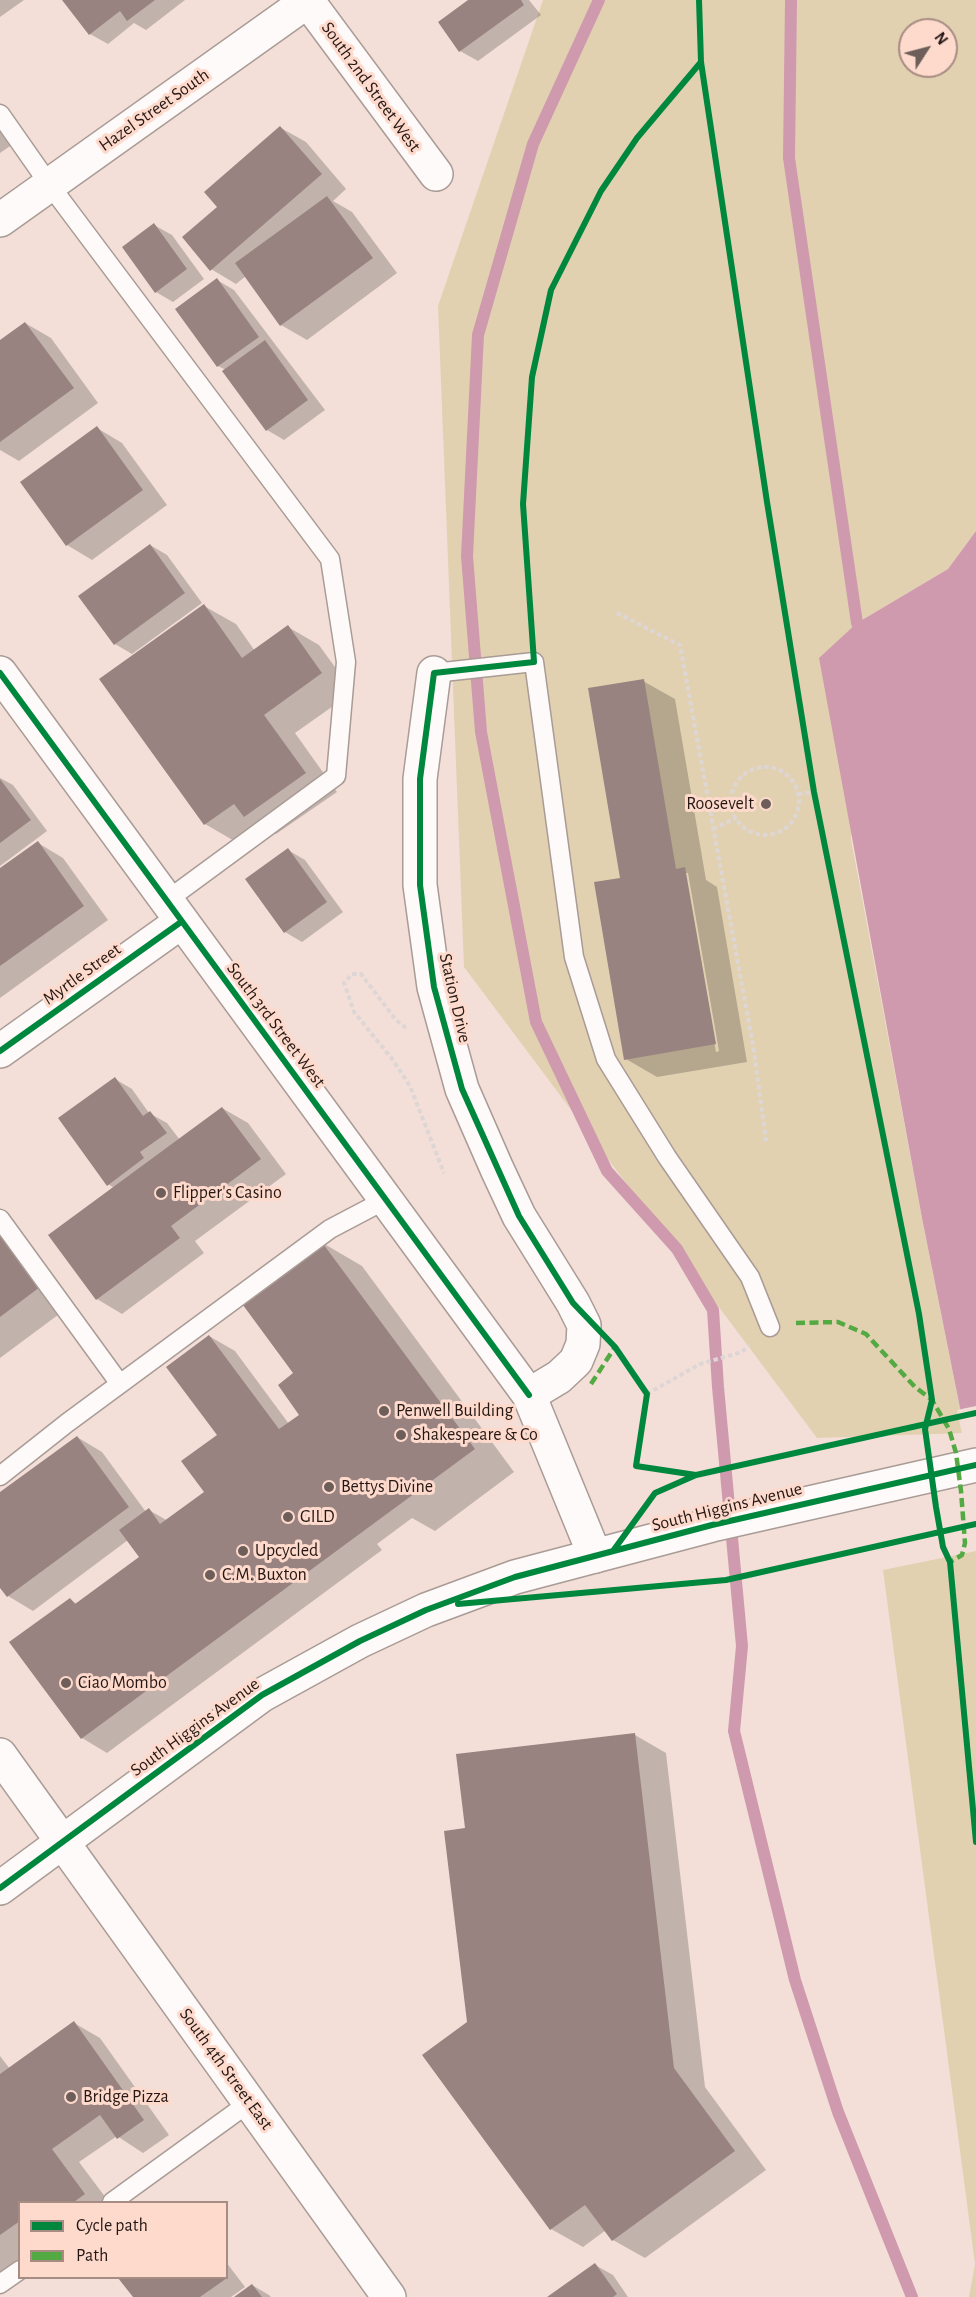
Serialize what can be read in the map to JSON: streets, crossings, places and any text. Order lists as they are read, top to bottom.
{
  "streets": {
    "street": [
      "South 2nd Street West",
      "Hazel Street South",
      "Myrtle Street",
      "Station Drive",
      "South 3rd Street West",
      "South Higgins Avenue",
      "South 4th Street East"
    ]
  },
  "crossings": [
    ["South 2nd Street West", "Hazel Street South"],
    ["Myrtle Street", "South 3rd Street West"],
    ["Station Drive", "South 3rd Street West"],
    ["South 3rd Street West", "South Higgins Avenue"],
    ["South Higgins Avenue", "South 4th Street East"]
  ],
  "places": [
    "Roosevelt",
    "Flipper's Casino",
    "Penwell Building",
    "Shakespeare & Co",
    "Bettys Divine",
    "GILD",
    "Upcycled",
    "C.M. Buxton",
    "Ciao Mombo",
    "Bridge Pizza"
  ],
  "legend": ["Cycle path", "Path"],
  "north": "top right"
}
